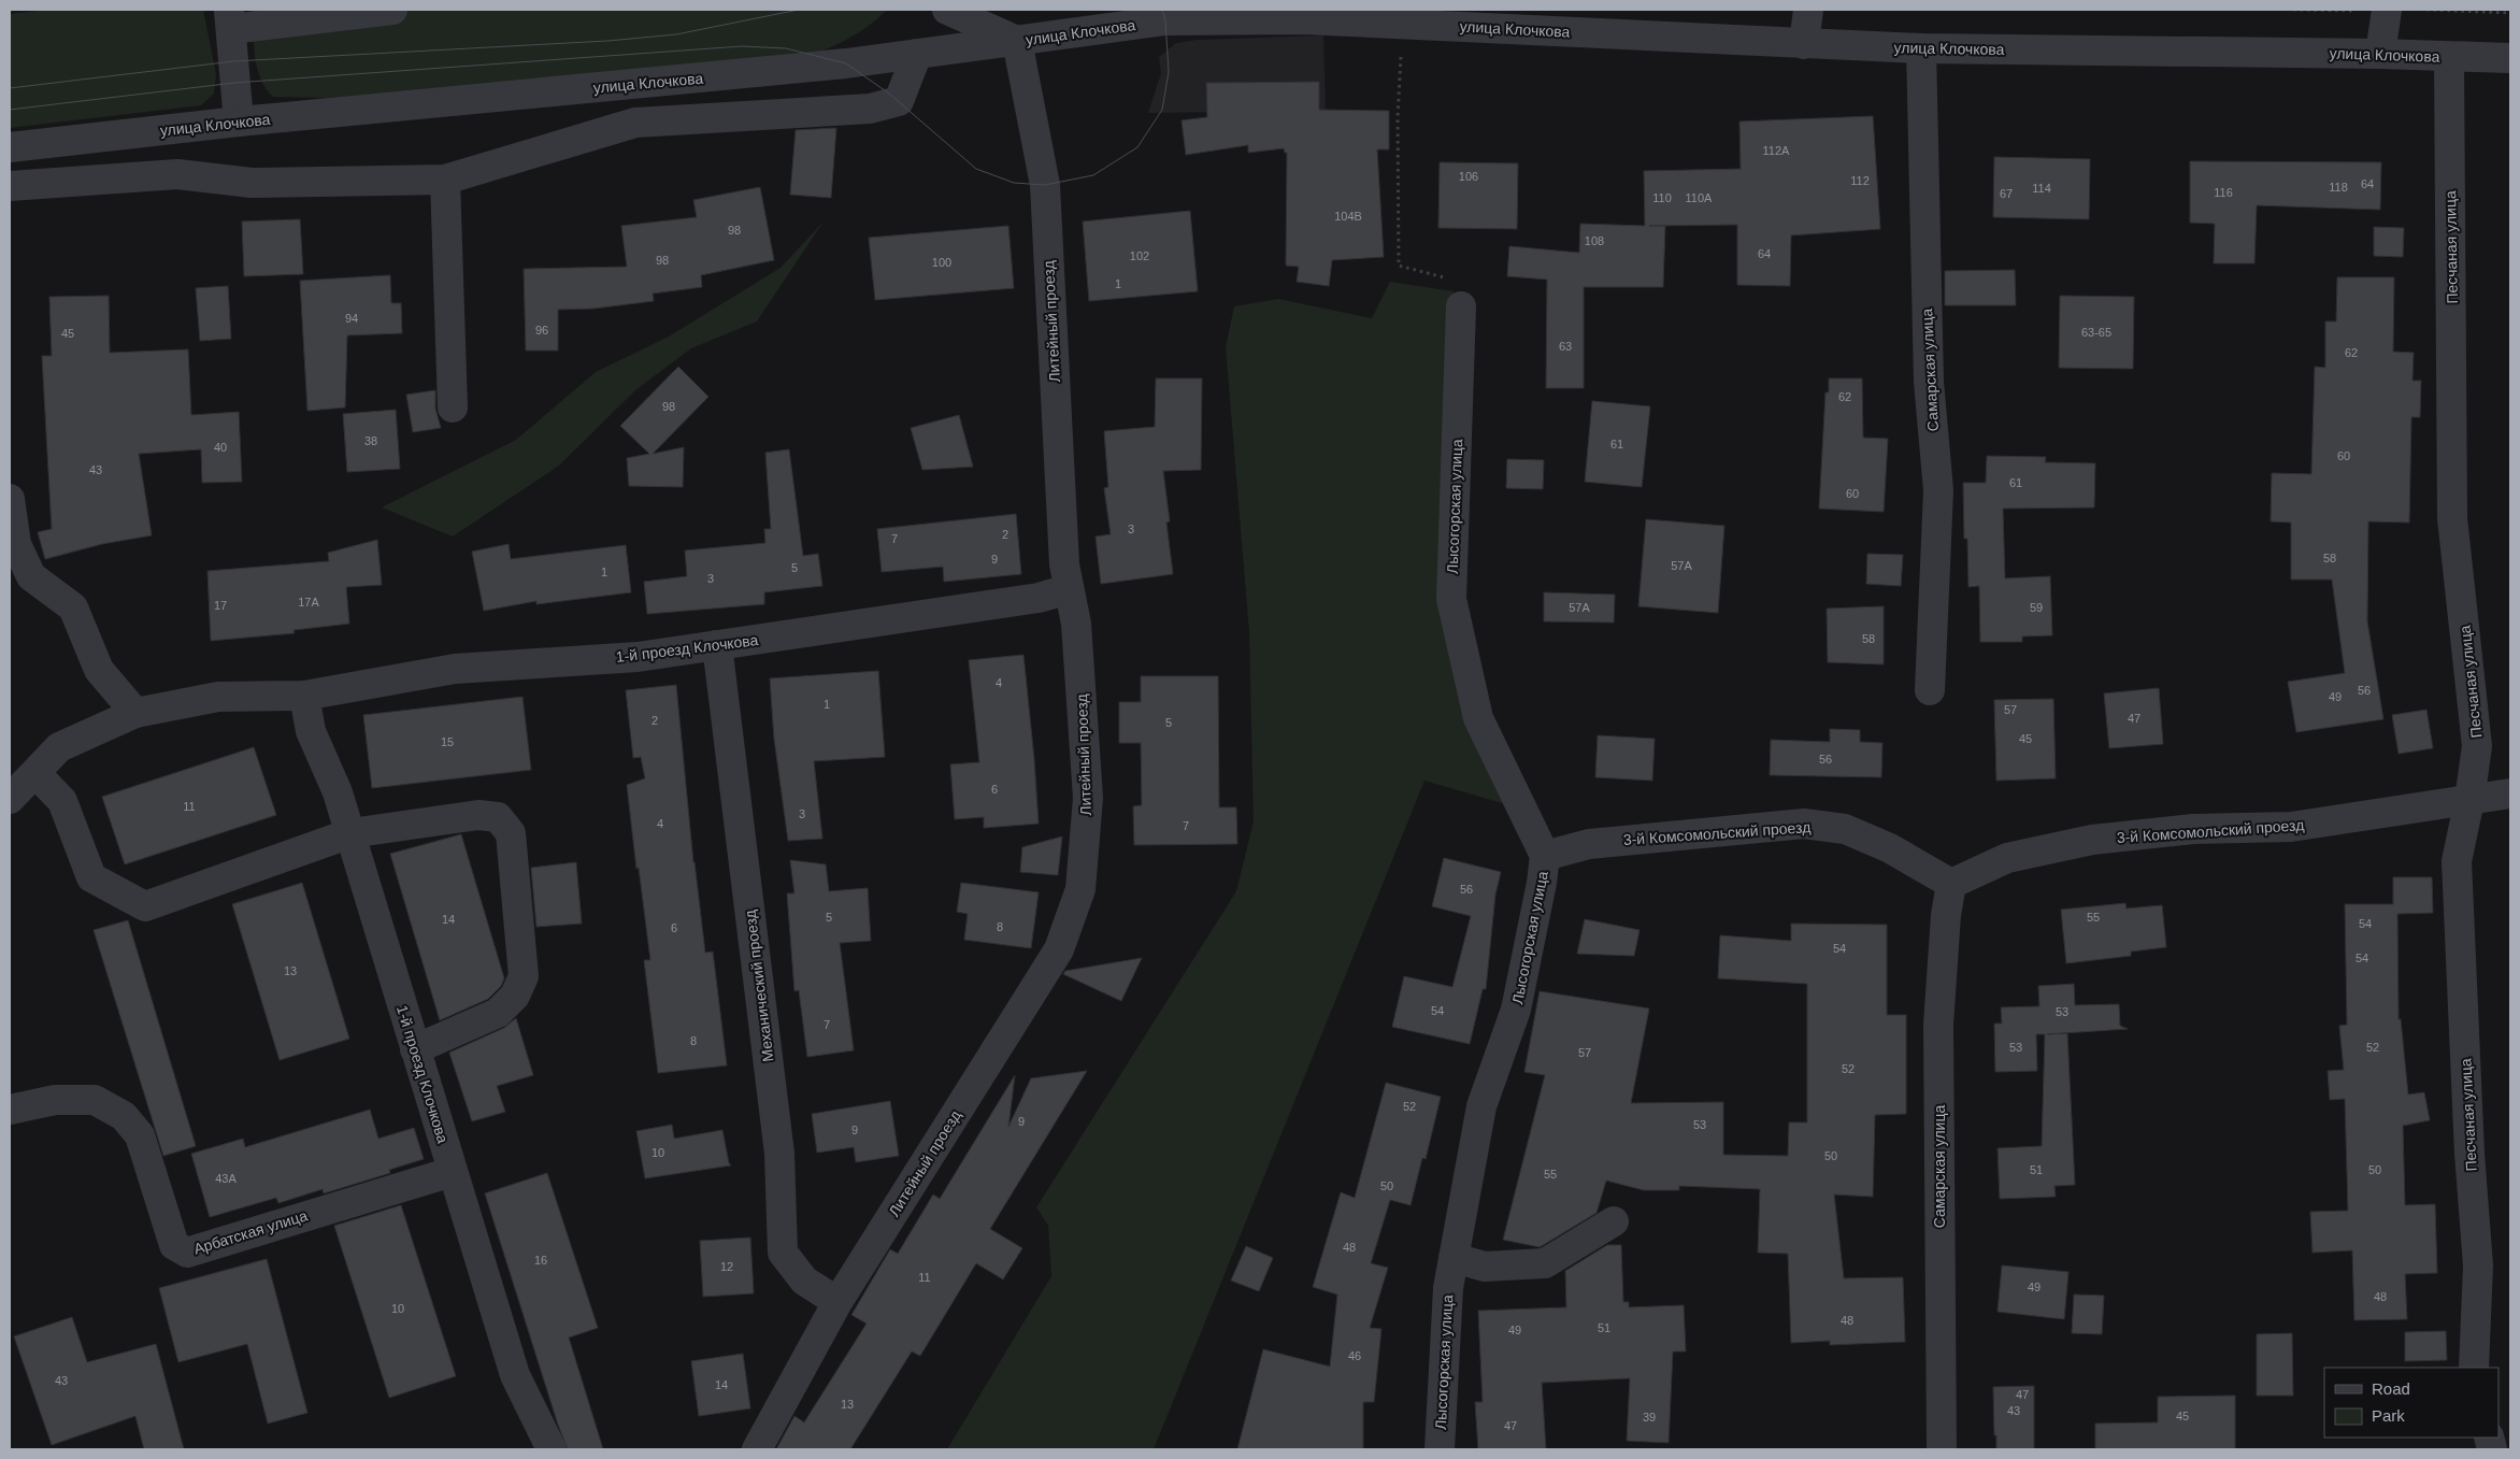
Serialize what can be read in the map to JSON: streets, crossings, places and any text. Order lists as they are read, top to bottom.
{
  "streets": {
    "street": [
      "улица Клочкова",
      "Песчаная улица",
      "Литейный проезд",
      "Самарская улица",
      "Лысогорская улица",
      "1-й проезд Клочкова",
      "3-й Комсомольский проезд",
      "Механический проезд",
      "Арбатская улица"
    ]
  },
  "crossings": [
    ["улица Клочкова", "Песчаная улица"],
    ["улица Клочкова", "Литейный проезд"],
    ["улица Клочкова", "Самарская улица"],
    ["Песчаная улица", "3-й Комсомольский проезд"],
    ["Литейный проезд", "1-й проезд Клочкова"],
    ["Литейный проезд", "Механический проезд"],
    ["Самарская улица", "3-й Комсомольский проезд"],
    ["Лысогорская улица", "3-й Комсомольский проезд"],
    ["1-й проезд Клочкова", "Механический проезд"],
    ["1-й проезд Клочкова", "Арбатская улица"]
  ],
  "house_numbers": [
    "112А",
    "106",
    "112",
    "64",
    "118",
    "114",
    "116",
    "67",
    "110",
    "110А",
    "104В",
    "98",
    "108",
    "64",
    "102",
    "98",
    "100",
    "1",
    "94",
    "96",
    "63-65",
    "45",
    "63",
    "62",
    "62",
    "98",
    "38",
    "61",
    "40",
    "60",
    "43",
    "61",
    "60",
    "3",
    "2",
    "7",
    "58",
    "9",
    "57А",
    "5",
    "1",
    "3",
    "17А",
    "17",
    "57А",
    "59",
    "58",
    "4",
    "56",
    "49",
    "1",
    "57",
    "47",
    "2",
    "5",
    "45",
    "15",
    "56",
    "6",
    "11",
    "3",
    "4",
    "7",
    "56",
    "5",
    "55",
    "14",
    "54",
    "8",
    "6",
    "54",
    "54",
    "13",
    "54",
    "53",
    "7",
    "8",
    "53",
    "52",
    "57",
    "52",
    "52",
    "9",
    "53",
    "9",
    "10",
    "50",
    "51",
    "50",
    "55",
    "43А",
    "50",
    "48",
    "16",
    "12",
    "11",
    "49",
    "48",
    "10",
    "48",
    "51",
    "49",
    "46",
    "43",
    "14",
    "47",
    "13",
    "43",
    "45",
    "39",
    "47"
  ],
  "legend": ["Road", "Park"]
}
